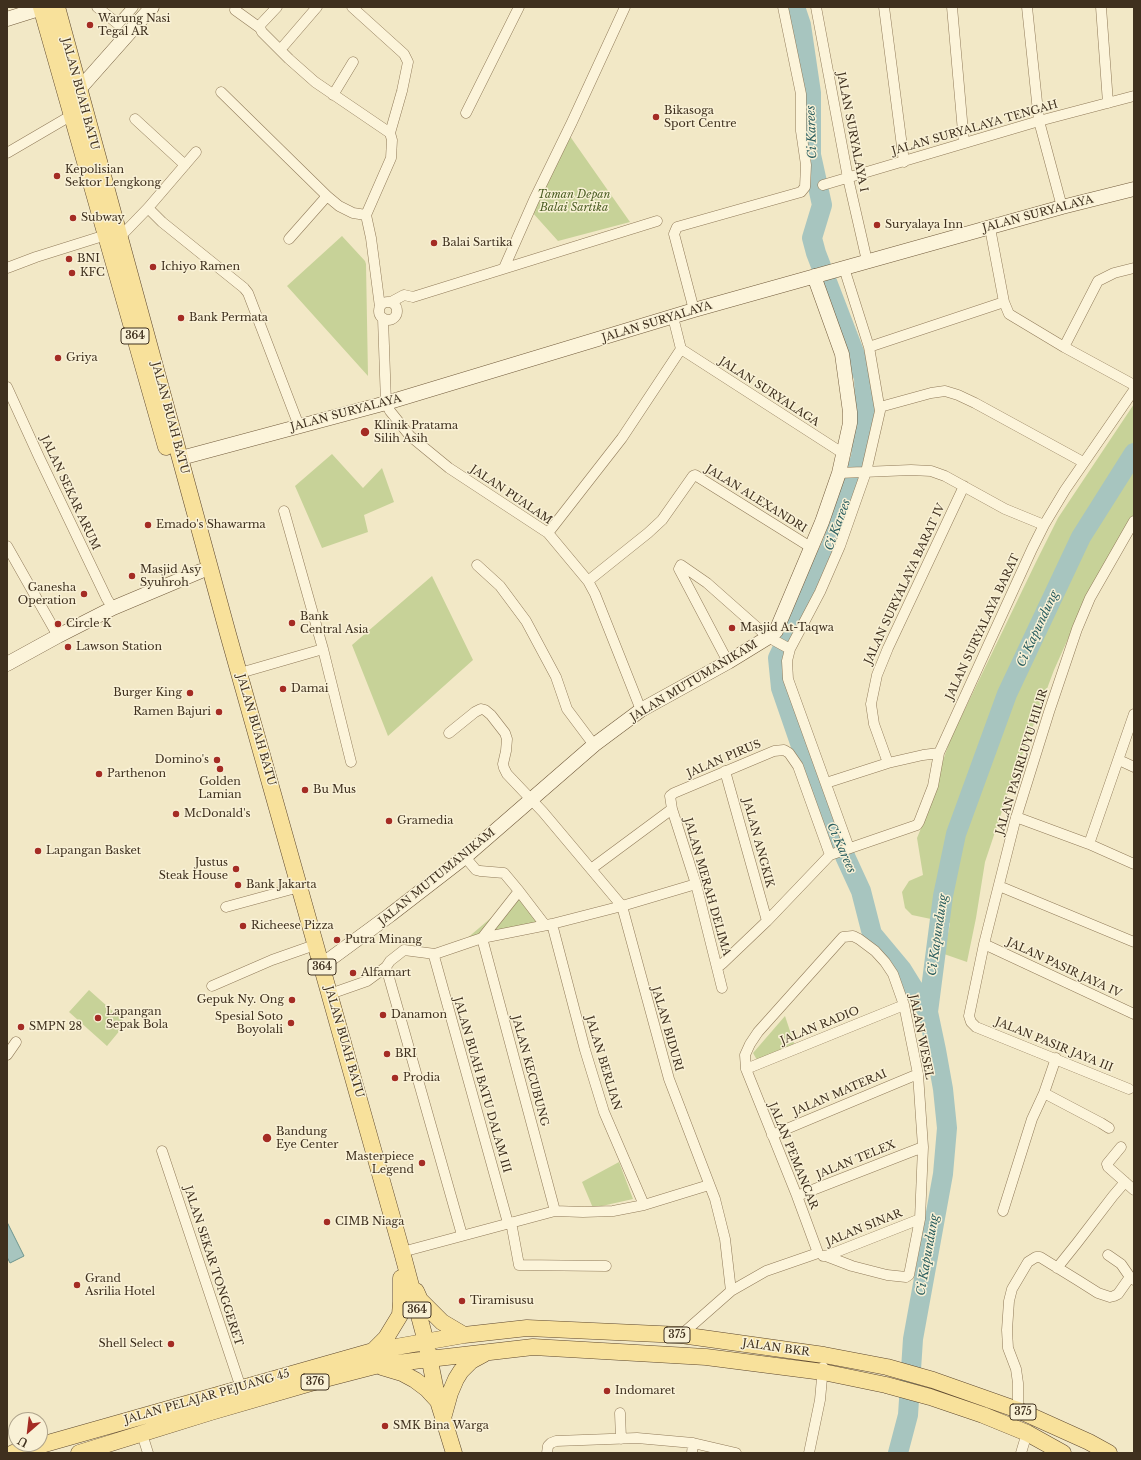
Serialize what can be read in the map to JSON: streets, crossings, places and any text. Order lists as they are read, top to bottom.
{
  "streets": {
    "main road": [
      "JALAN BUAH BATU",
      "364",
      "375",
      "JALAN BKR",
      "376",
      "JALAN PELAJAR PEJUANG 45"
    ],
    "street": [
      "JALAN SURYALAYA TENGAH",
      "JALAN SURYALAYA I",
      "JALAN SURYALAYA",
      "JALAN SURYALAGA",
      "JALAN SEKAR ARUM",
      "JALAN PUALAM",
      "JALAN ALEXANDRI",
      "JALAN SURYALAYA BARAT IV",
      "JALAN SURYALAYA BARAT",
      "JALAN MUTUMANIKAM",
      "JALAN PIRUS",
      "JALAN PASIRLUYU HILIR",
      "JALAN ANGKIK",
      "JALAN MERAH DELIMA",
      "JALAN PASIR JAYA IV",
      "JALAN RADIO",
      "JALAN BIDURI",
      "JALAN WESEL",
      "JALAN PASIR JAYA III",
      "JALAN BERLIAN",
      "JALAN KECUBUNG",
      "JALAN BUAH BATU DALAM III",
      "JALAN MATERAI",
      "JALAN PEMANCAR",
      "JALAN TELEX",
      "JALAN SINAR",
      "JALAN SEKAR TONGGERET"
    ]
  },
  "crossings": [
    ["JALAN BUAH BATU", "JALAN SURYALAYA"],
    ["JALAN BUAH BATU", "JALAN MUTUMANIKAM"],
    ["JALAN BUAH BATU", "JALAN BKR"],
    ["JALAN BUAH BATU", "JALAN PELAJAR PEJUANG 45"],
    ["JALAN SURYALAYA TENGAH", "JALAN SURYALAYA I"],
    ["JALAN SURYALAYA I", "JALAN SURYALAYA"],
    ["JALAN SURYALAYA", "JALAN PUALAM"],
    ["JALAN SURYALAYA", "JALAN MUTUMANIKAM"],
    ["JALAN SURYALAGA", "JALAN MUTUMANIKAM"],
    ["JALAN PUALAM", "JALAN ALEXANDRI"],
    ["JALAN PUALAM", "JALAN MUTUMANIKAM"],
    ["JALAN ALEXANDRI", "JALAN MUTUMANIKAM"],
    ["JALAN SURYALAYA BARAT", "JALAN PIRUS"],
    ["JALAN MUTUMANIKAM", "JALAN BIDURI"],
    ["JALAN MUTUMANIKAM", "JALAN BERLIAN"],
    ["JALAN PIRUS", "JALAN ANGKIK"],
    ["JALAN PIRUS", "JALAN MERAH DELIMA"],
    ["JALAN PASIRLUYU HILIR", "JALAN PASIR JAYA IV"],
    ["JALAN PASIRLUYU HILIR", "JALAN PASIR JAYA III"],
    ["JALAN RADIO", "JALAN WESEL"],
    ["JALAN RADIO", "JALAN PEMANCAR"],
    ["JALAN BIDURI", "JALAN SINAR"],
    ["JALAN WESEL", "JALAN MATERAI"],
    ["JALAN WESEL", "JALAN PEMANCAR"],
    ["JALAN WESEL", "JALAN TELEX"],
    ["JALAN WESEL", "JALAN SINAR"],
    ["JALAN MATERAI", "JALAN PEMANCAR"],
    ["JALAN PEMANCAR", "JALAN TELEX"],
    ["JALAN PEMANCAR", "JALAN SINAR"],
    ["JALAN SINAR", "JALAN BKR"],
    ["JALAN SEKAR TONGGERET", "JALAN PELAJAR PEJUANG 45"],
    ["JALAN BKR", "JALAN PELAJAR PEJUANG 45"]
  ],
  "water": ["Ci Karees", "Ci Kapundung"],
  "parks": ["Taman Depan Balai Sartika"],
  "places": [
    "Warung Nasi Tegal AR",
    "Bikasoga Sport Centre",
    "Kepolisian Sektor Lengkong",
    "Subway",
    "Suryalaya Inn",
    "Balai Sartika",
    "BNI",
    "Ichiyo Ramen",
    "KFC",
    "Bank Permata",
    "Griya",
    "Klinik Pratama Silih Asih",
    "Emado's Shawarma",
    "Masjid Asy Syuhroh",
    "Ganesha Operation",
    "Bank Central Asia",
    "Circle K",
    "Masjid At-Taqwa",
    "Lawson Station",
    "Damai",
    "Burger King",
    "Ramen Bajuri",
    "Domino's",
    "Golden Lamian",
    "Parthenon",
    "Bu Mus",
    "McDonald's",
    "Gramedia",
    "Lapangan Basket",
    "Justus Steak House",
    "Bank Jakarta",
    "Richeese Pizza",
    "Putra Minang",
    "Alfamart",
    "Gepuk Ny. Ong",
    "Danamon",
    "Lapangan Sepak Bola",
    "Spesial Soto Boyolali",
    "SMPN 28",
    "BRI",
    "Prodia",
    "Bandung Eye Center",
    "Masterpiece Legend",
    "CIMB Niaga",
    "Grand Asrilia Hotel",
    "Tiramisusu",
    "Shell Select",
    "Indomaret",
    "SMK Bina Warga"
  ],
  "north": "bottom left"
}
